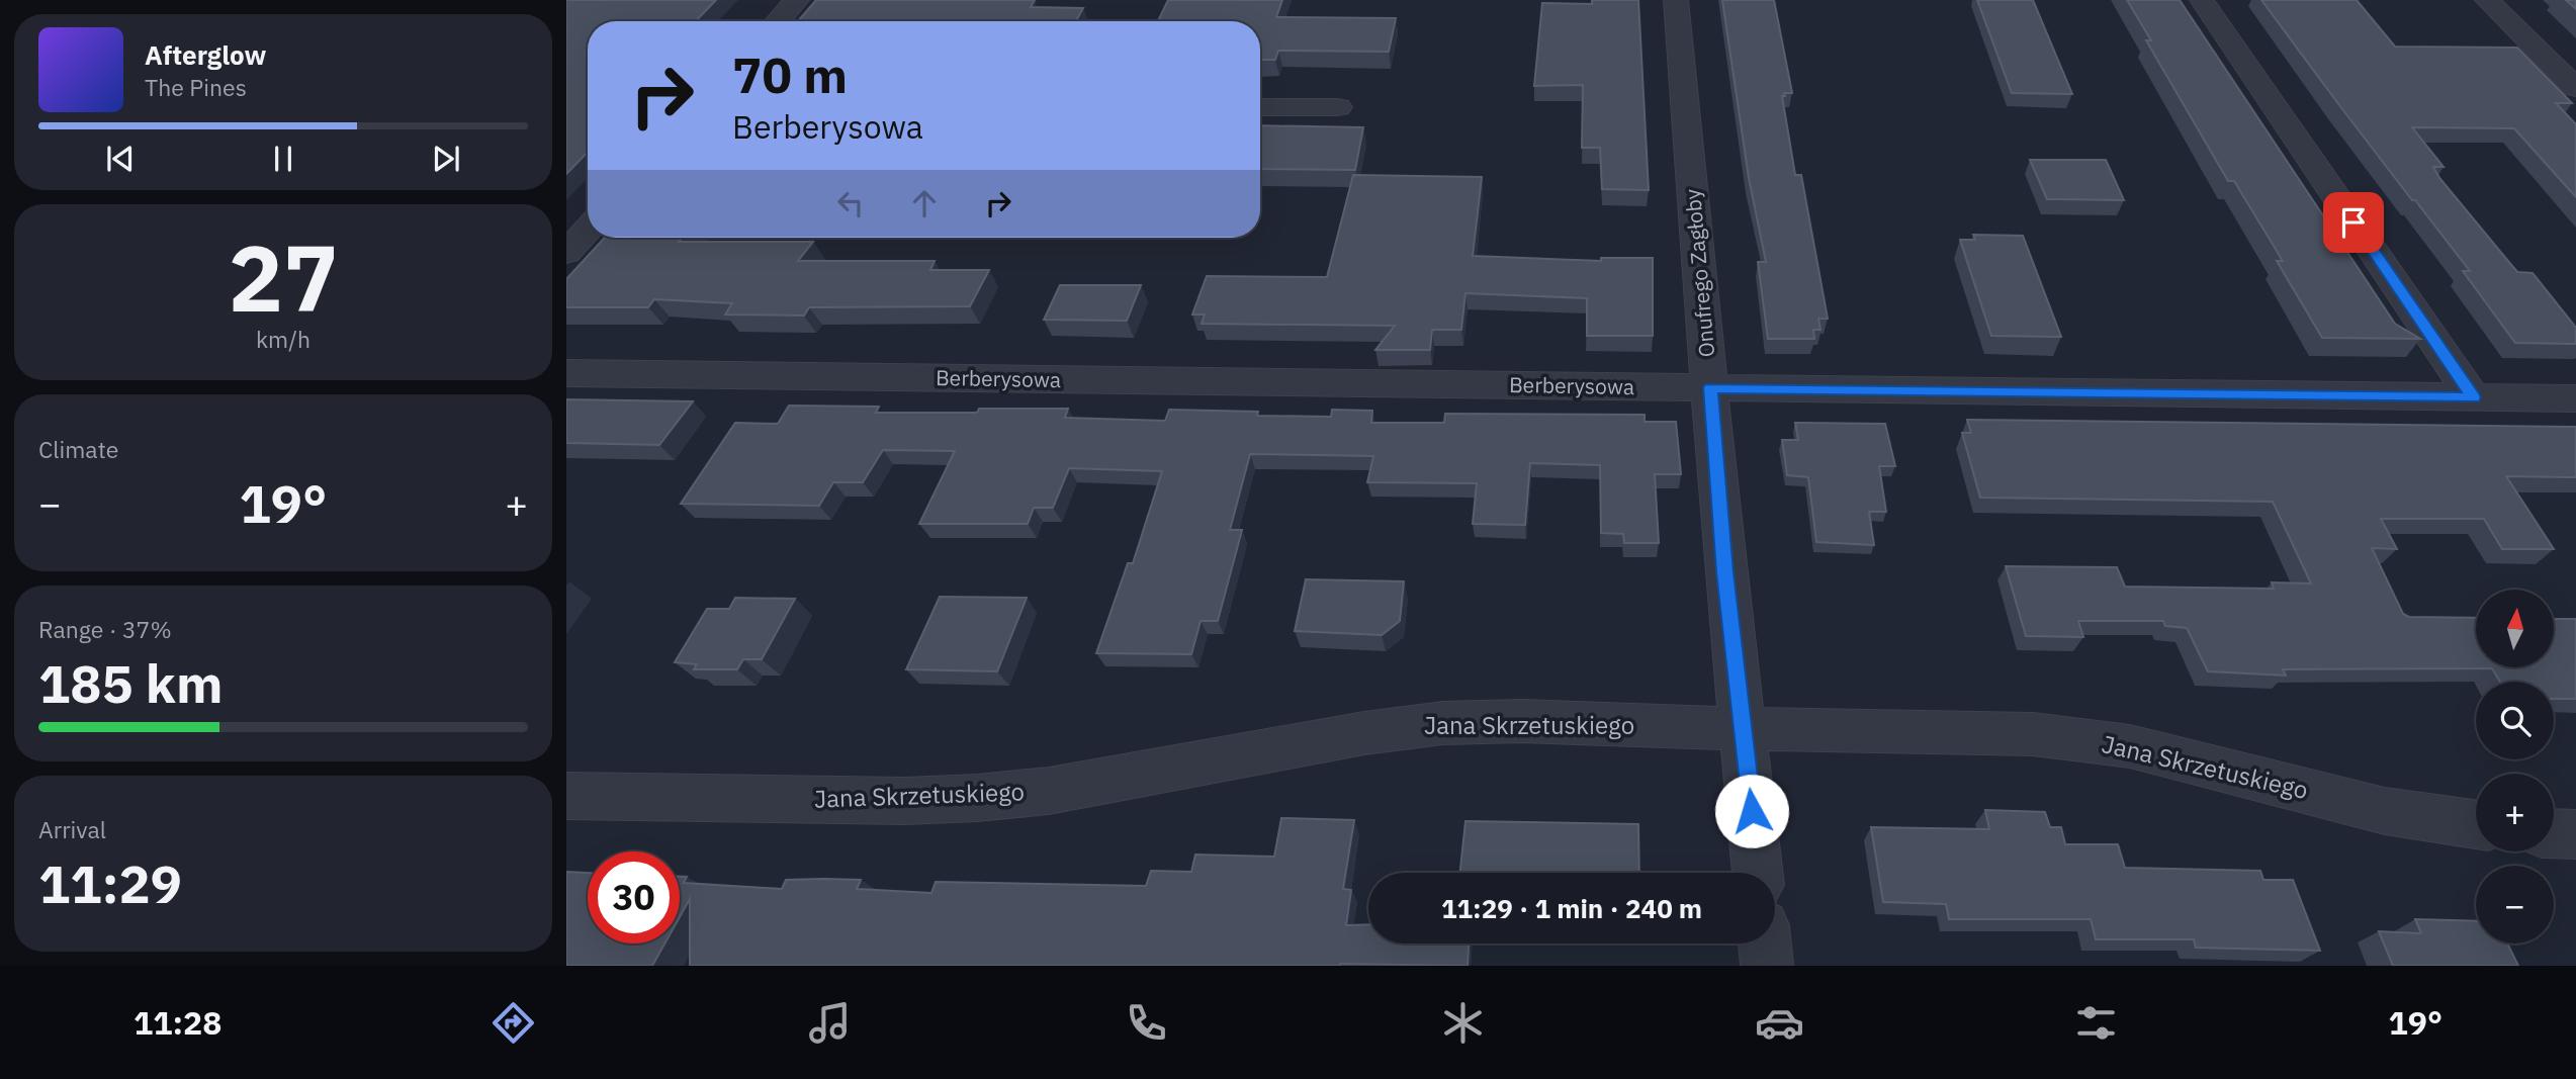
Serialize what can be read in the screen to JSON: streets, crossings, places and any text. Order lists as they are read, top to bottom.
{
  "streets": {
    "street": ["Onufrego Zagłoby", "Berberysowa", "Jana Skrzetuskiego"]
  },
  "crossings": [
    ["Onufrego Zagłoby", "Berberysowa"],
    ["Onufrego Zagłoby", "Jana Skrzetuskiego"]
  ],
  "north": "top",
  "page": {
    "turn": ["70 m", "Berberysowa"],
    "song": ["Afterglow", "The Pines"],
    "tile": [
      ["27", "km/h"],
      "Climate",
      ["Range · 37%", "185 km"],
      ["Arrival", "11:29"]
    ],
    "heat": ["−", "19°", "+"],
    "map_buttons": ["+", "−"],
    "limit": "30",
    "trip": "11:29 · 1 min · 240 m",
    "tabs": ["11:28", "19°"]
  }
}
